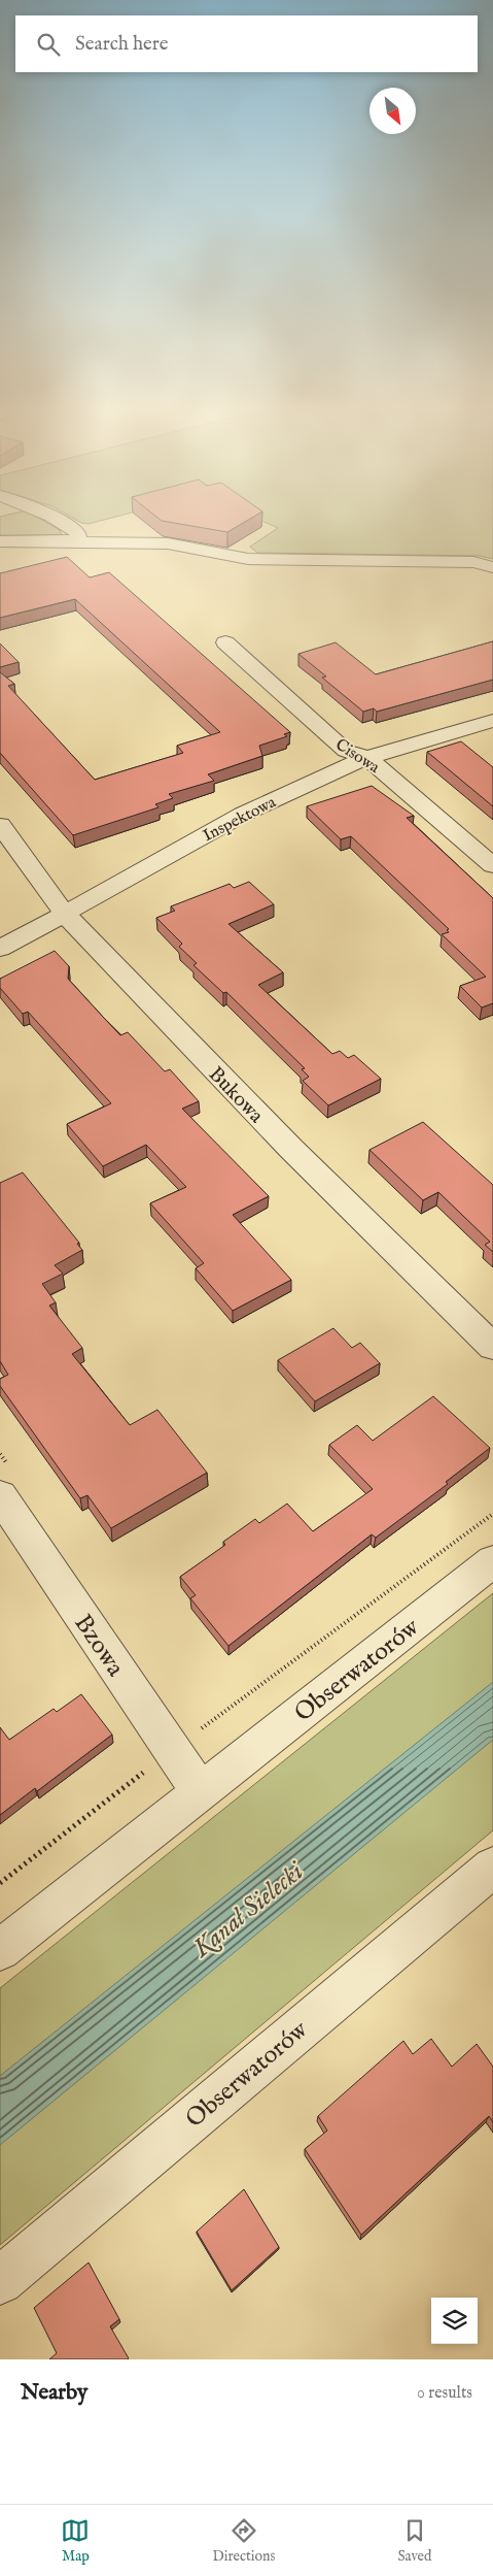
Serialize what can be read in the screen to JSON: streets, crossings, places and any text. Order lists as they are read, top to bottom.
{
  "streets": {
    "street": [
      "Cisowa",
      "Inspektowa",
      "Bukowa",
      "Bzowa",
      "Obserwatorów"
    ]
  },
  "crossings": [
    ["Cisowa", "Inspektowa"],
    ["Inspektowa", "Bukowa"],
    ["Bzowa", "Obserwatorów"]
  ],
  "water": ["Kanał Sielecki"],
  "north": "bottom right",
  "page": {
    "search": "Search here",
    "heading": ["Nearby", "0 results"],
    "nav": ["Map", "Directions", "Saved"]
  }
}
